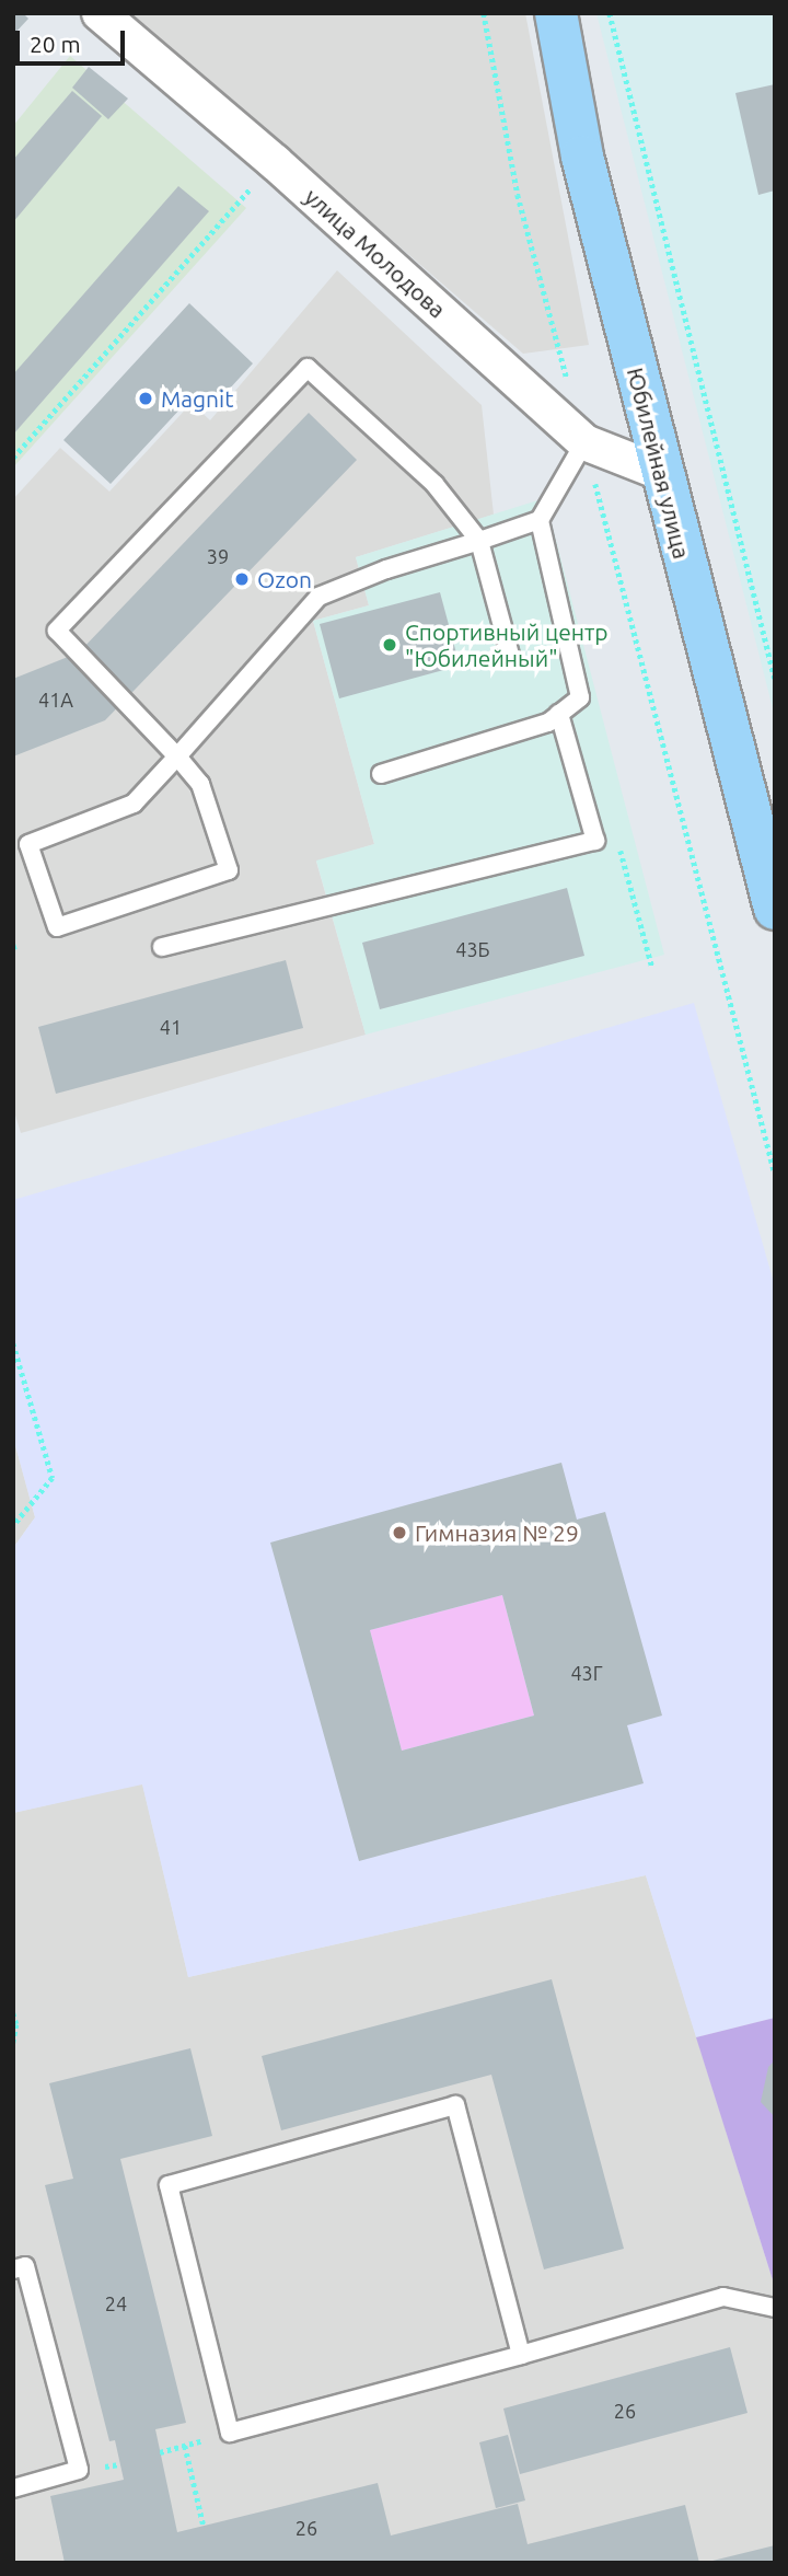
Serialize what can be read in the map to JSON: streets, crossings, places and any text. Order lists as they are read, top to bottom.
{
  "streets": {
    "main road": ["Юбилейная улица"],
    "street": ["улица Молодова"]
  },
  "crossings": [
    ["улица Молодова", "Юбилейная улица"]
  ],
  "places": [
    "Magnit",
    "Ozon",
    "Спортивный центр \"Юбилейный\"",
    "Гимназия № 29"
  ],
  "house_numbers": [
    "39",
    "41А",
    "43Б",
    "41",
    "43Г",
    "24",
    "26",
    "26"
  ],
  "scale_bar": "20 m"
}
